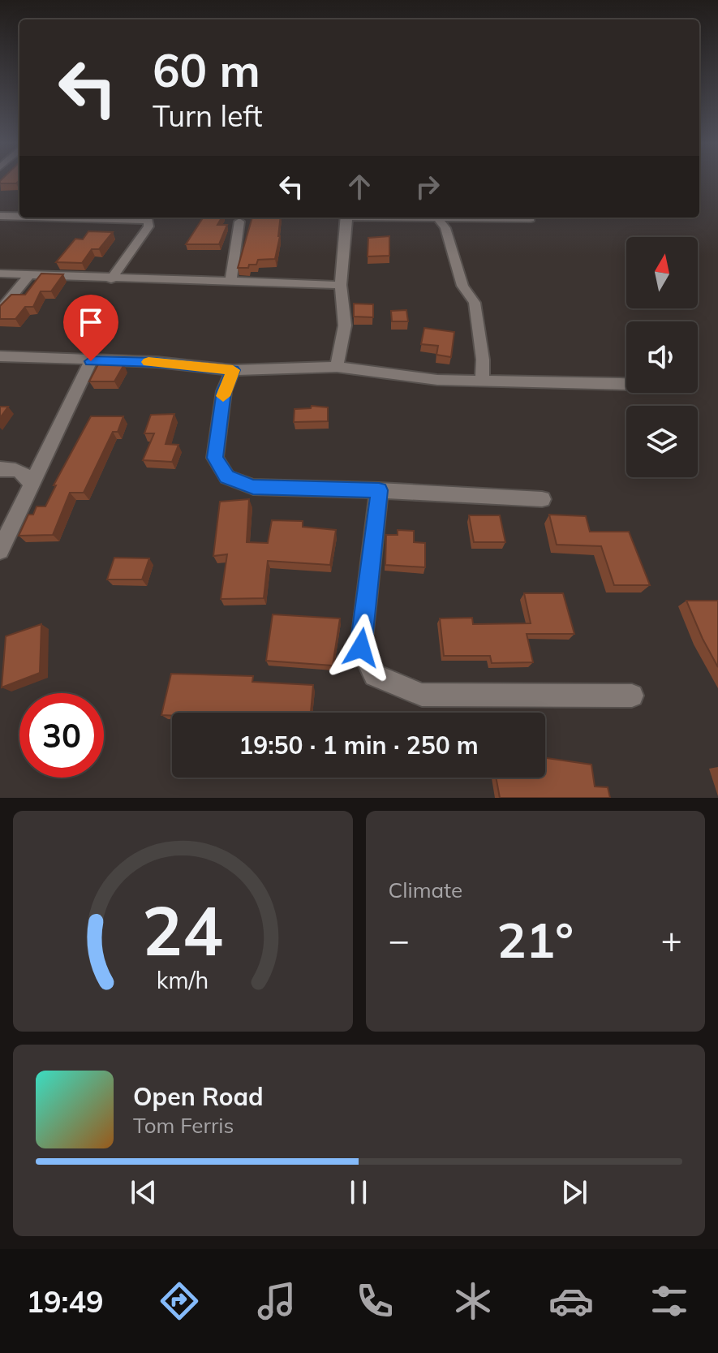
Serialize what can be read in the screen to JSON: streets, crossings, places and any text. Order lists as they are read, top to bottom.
{
  "north": "top",
  "page": {
    "turn": ["60 m", "Turn left"],
    "limit": "30",
    "trip": "19:50 · 1 min · 250 m",
    "tile": "Climate",
    "heat": ["−", "21°", "+"],
    "song": ["Open Road", "Tom Ferris"],
    "tabs": "19:49",
    "gauge": ["24", "km/h"]
  }
}
